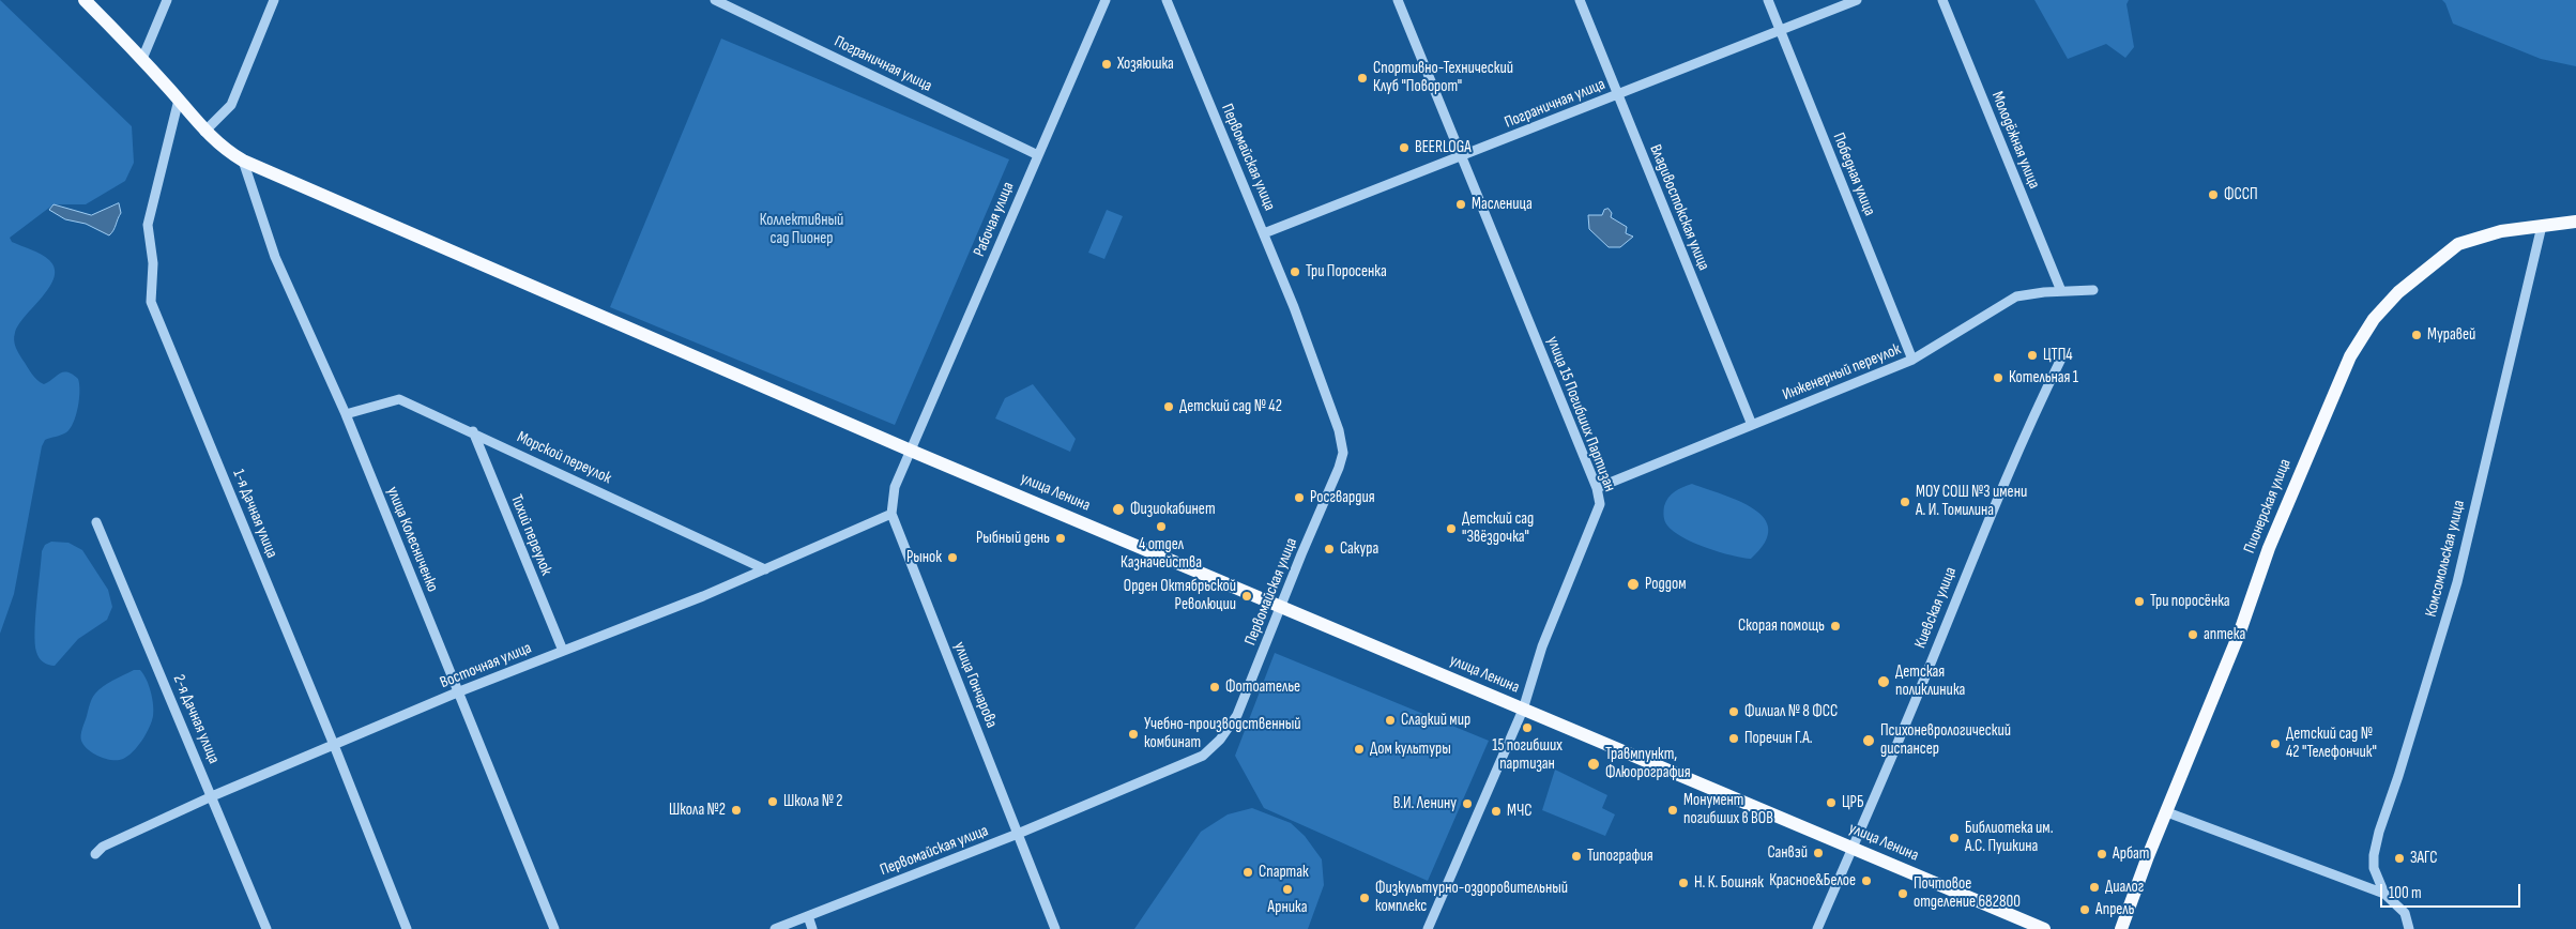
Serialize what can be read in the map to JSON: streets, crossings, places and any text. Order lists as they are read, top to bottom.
{
  "streets": {
    "main road": ["улица Ленина", "Пионерская улица"],
    "street": [
      "Пограничная улица",
      "Молодёжная улица",
      "Первомайская улица",
      "Победная улица",
      "Владивостокская улица",
      "Рабочая улица",
      "Инженерный переулок",
      "улица 15 Погибших Партизан",
      "Морской переулок",
      "1-я Дачная улица",
      "Тихий переулок",
      "улица Колесниченко",
      "Комсомольская улица",
      "Киевская улица",
      "Восточная улица",
      "улица Гончарова",
      "2-я Дачная улица"
    ]
  },
  "crossings": [
    ["Пограничная улица", "Первомайская улица"],
    ["Пограничная улица", "Победная улица"],
    ["Пограничная улица", "Владивостокская улица"],
    ["Пограничная улица", "Рабочая улица"],
    ["Пограничная улица", "улица 15 Погибших Партизан"],
    ["Молодёжная улица", "Инженерный переулок"],
    ["Первомайская улица", "улица Ленина"],
    ["Первомайская улица", "улица Гончарова"],
    ["Победная улица", "Инженерный переулок"],
    ["Владивостокская улица", "Инженерный переулок"],
    ["Рабочая улица", "улица Ленина"],
    ["Рабочая улица", "улица Гончарова"],
    ["Инженерный переулок", "улица 15 Погибших Партизан"],
    ["улица 15 Погибших Партизан", "улица Ленина"],
    ["Морской переулок", "Тихий переулок"],
    ["Морской переулок", "улица Колесниченко"],
    ["Морской переулок", "Восточная улица"],
    ["улица Ленина", "1-я Дачная улица"],
    ["улица Ленина", "улица Колесниченко"],
    ["улица Ленина", "Киевская улица"],
    ["улица Ленина", "улица Гончарова"],
    ["Пионерская улица", "Комсомольская улица"],
    ["1-я Дачная улица", "Восточная улица"],
    ["Тихий переулок", "Восточная улица"],
    ["улица Колесниченко", "Восточная улица"],
    ["Восточная улица", "улица Гончарова"],
    ["Восточная улица", "2-я Дачная улица"]
  ],
  "parks": ["Коллективный сад Пионер"],
  "places": [
    "Хозяюшка",
    "Спортивно-Технический Клуб \"Поворот\"",
    "BEERLOGA",
    "ФССП",
    "Масленица",
    "Три Поросенка",
    "Муравей",
    "ЦТП4",
    "Котельная 1",
    "Детский сад № 42",
    "Росгвардия",
    "МОУ СОШ №3 имени А. И. Томилина",
    "Физиокабинет",
    "4 отдел Казначейства",
    "Детский сад \"Звёздочка\"",
    "Рыбный день",
    "Сакура",
    "Рынок",
    "Роддом",
    "Орден Октябрьской Революции",
    "Три поросёнка",
    "Скорая помощь",
    "аптека",
    "Детская поликлиника",
    "Фотоателье",
    "Филиал № 8 ФСС",
    "Сладкий мир",
    "15 погибших партизан",
    "Учебно-производственный комбинат",
    "Поречин Г.А.",
    "Психоневрологический диспансер",
    "Детский сад № 42 \"Телефончик\"",
    "Дом культуры",
    "Травмпункт, Флюорография",
    "Школа № 2",
    "ЦРБ",
    "В.И. Ленину",
    "Школа №2",
    "Монумент погибших в ВОВ",
    "МЧС",
    "Библиотека им. А.С. Пушкина",
    "Санвэй",
    "Арбат",
    "Типография",
    "ЗАГС",
    "Спартак",
    "Красное&Белое",
    "Н. К. Бошняк",
    "Диалог",
    "Арника",
    "Почтовое отделение 682800",
    "Физкультурно-оздоровительный комплекс",
    "Апрель"
  ],
  "scale_bar": "100 m"
}
